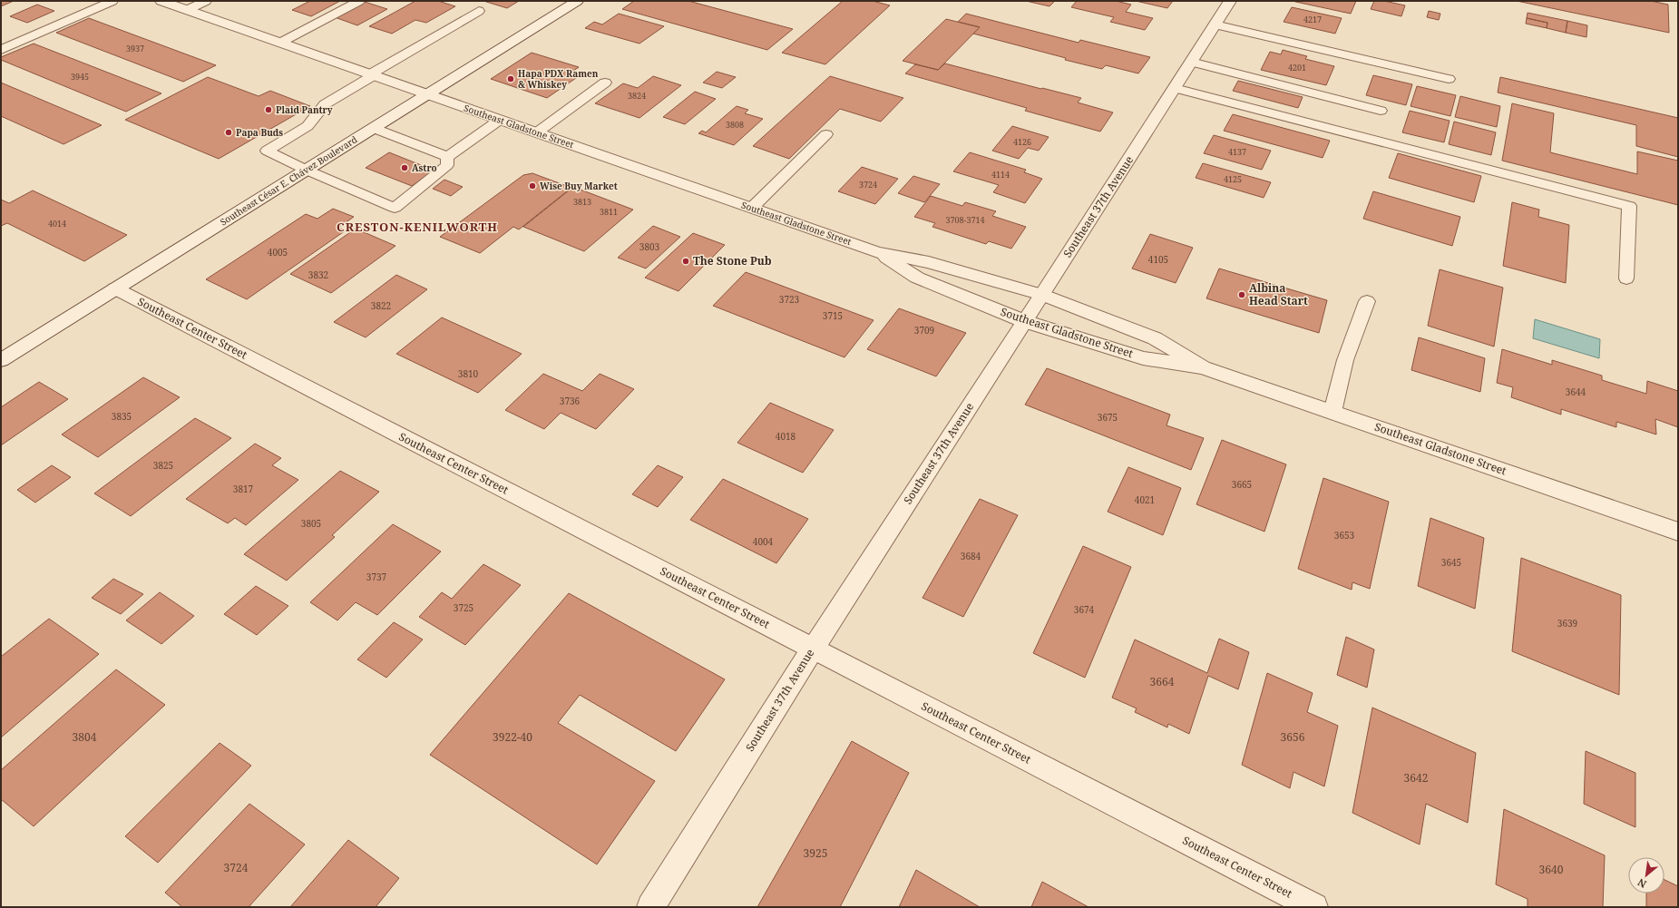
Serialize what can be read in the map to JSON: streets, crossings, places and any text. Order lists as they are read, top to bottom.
{
  "streets": {
    "street": [
      "Southeast Gladstone Street",
      "Southeast César E. Chávez Boulevard",
      "Southeast 37th Avenue",
      "Southeast Center Street"
    ]
  },
  "crossings": [
    ["Southeast Gladstone Street", "Southeast César E. Chávez Boulevard"],
    ["Southeast Gladstone Street", "Southeast 37th Avenue"],
    ["Southeast César E. Chávez Boulevard", "Southeast Center Street"],
    ["Southeast 37th Avenue", "Southeast Center Street"]
  ],
  "districts": ["CRESTON-KENILWORTH"],
  "places": [
    "Hapa PDX Ramen & Whiskey",
    "Plaid Pantry",
    "Papa Buds",
    "Astro",
    "Wise Buy Market",
    "The Stone Pub",
    "Albina Head Start"
  ],
  "house_numbers": [
    "4217",
    "3937",
    "4201",
    "3945",
    "3824",
    "3808",
    "4126",
    "4137",
    "4114",
    "4125",
    "3724",
    "3813",
    "3811",
    "3708-3714",
    "4014",
    "3803",
    "4005",
    "4105",
    "3832",
    "3723",
    "3822",
    "3715",
    "3709",
    "3810",
    "3644",
    "3736",
    "3835",
    "3675",
    "4018",
    "3825",
    "3665",
    "3817",
    "4021",
    "3805",
    "3653",
    "4004",
    "3684",
    "3645",
    "3737",
    "3725",
    "3674",
    "3639",
    "3664",
    "3804",
    "3922-40",
    "3656",
    "3642",
    "3925",
    "3724",
    "3640"
  ],
  "north": "bottom left"
}
